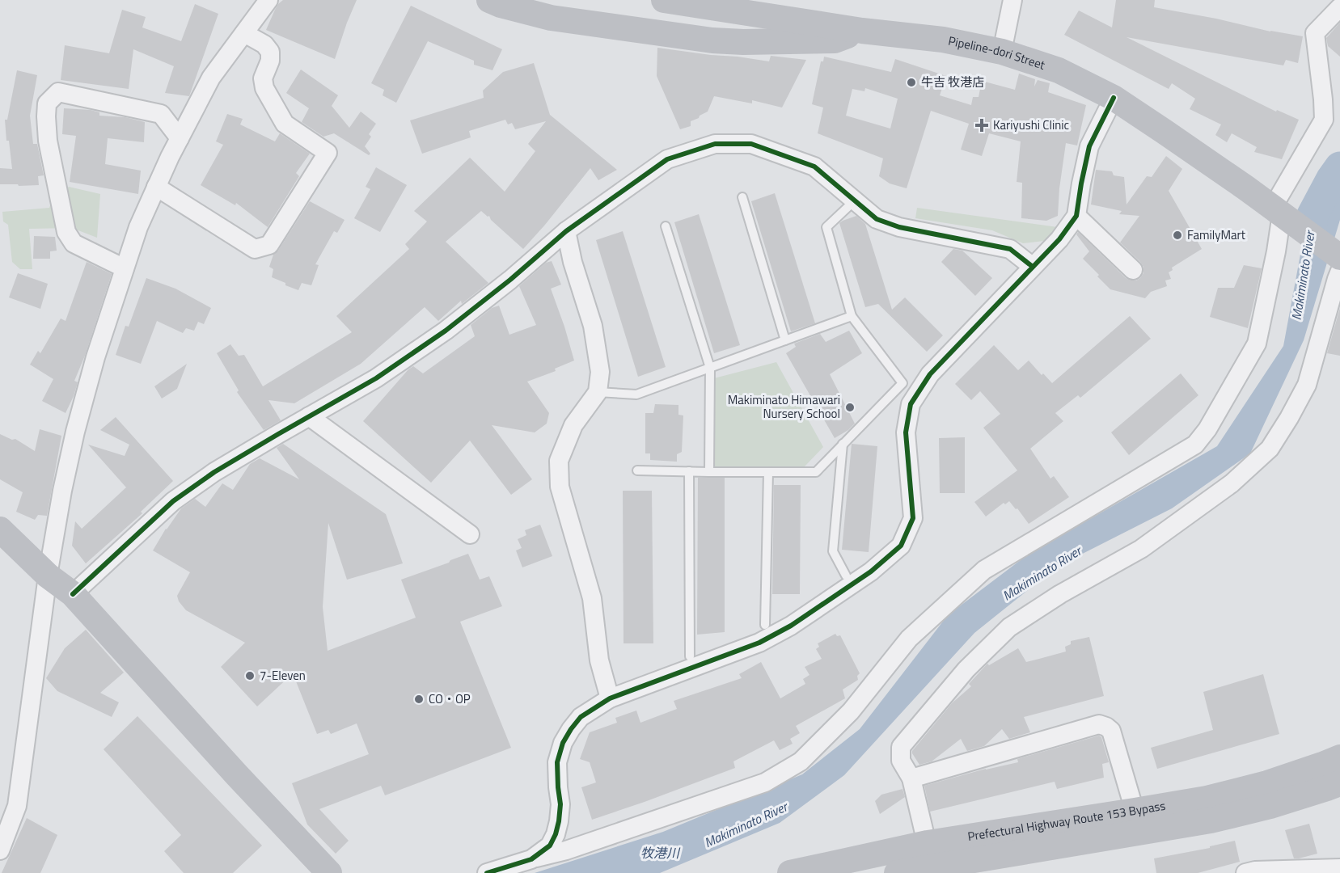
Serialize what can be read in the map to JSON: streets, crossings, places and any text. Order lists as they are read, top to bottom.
{
  "streets": {
    "main road": ["Pipeline-dori Street", "Prefectural Highway Route 153 Bypass"]
  },
  "water": ["Makiminato River", "牧港川"],
  "places": {
    "other": [
      "牛吉 牧港店",
      "FamilyMart",
      "Makiminato Himawari Nursery School",
      "7-Eleven",
      "CO・OP"
    ],
    "health": ["Kariyushi Clinic"]
  }
}
